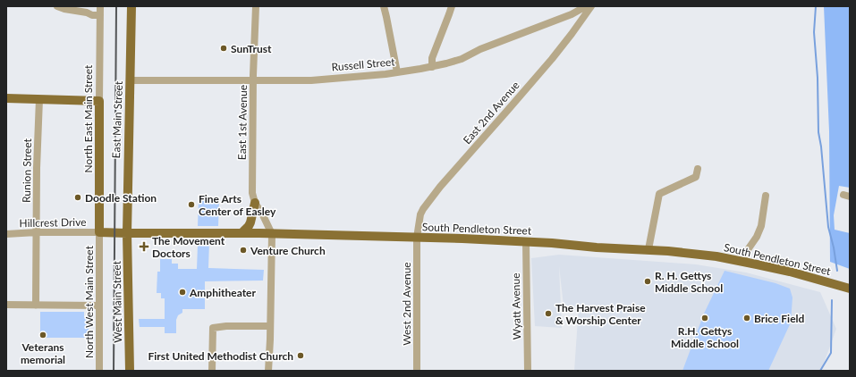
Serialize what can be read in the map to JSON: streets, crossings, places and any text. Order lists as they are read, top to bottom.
{
  "streets": {
    "main road": [
      "North East Main Street",
      "East Main Street",
      "South Pendleton Street",
      "West Main Street"
    ],
    "street": [
      "Russell Street",
      "East 2nd Avenue",
      "East 1st Avenue",
      "Runion Street",
      "Hillcrest Drive",
      "North West Main Street",
      "West 2nd Avenue",
      "Wyatt Avenue"
    ]
  },
  "crossings": [
    ["Russell Street", "East Main Street"],
    ["Russell Street", "East 1st Avenue"],
    ["East 2nd Avenue", "South Pendleton Street"],
    ["East 2nd Avenue", "West 2nd Avenue"],
    ["North East Main Street", "Hillcrest Drive"],
    ["North East Main Street", "South Pendleton Street"],
    ["North East Main Street", "North West Main Street"],
    ["East Main Street", "South Pendleton Street"],
    ["East Main Street", "West Main Street"],
    ["East 1st Avenue", "South Pendleton Street"],
    ["Runion Street", "Hillcrest Drive"],
    ["Hillcrest Drive", "South Pendleton Street"],
    ["Hillcrest Drive", "North West Main Street"],
    ["South Pendleton Street", "North West Main Street"],
    ["South Pendleton Street", "West Main Street"],
    ["South Pendleton Street", "West 2nd Avenue"],
    ["South Pendleton Street", "Wyatt Avenue"]
  ],
  "places": {
    "other": [
      "SunTrust",
      "Doodle Station",
      "Fine Arts Center of Easley",
      "Venture Church",
      "R. H. Gettys Middle School",
      "Amphitheater",
      "The Harvest Praise & Worship Center",
      "R.H. Gettys Middle School",
      "Brice Field",
      "Veterans memorial",
      "First United Methodist Church"
    ],
    "health": ["The Movement Doctors"]
  }
}
